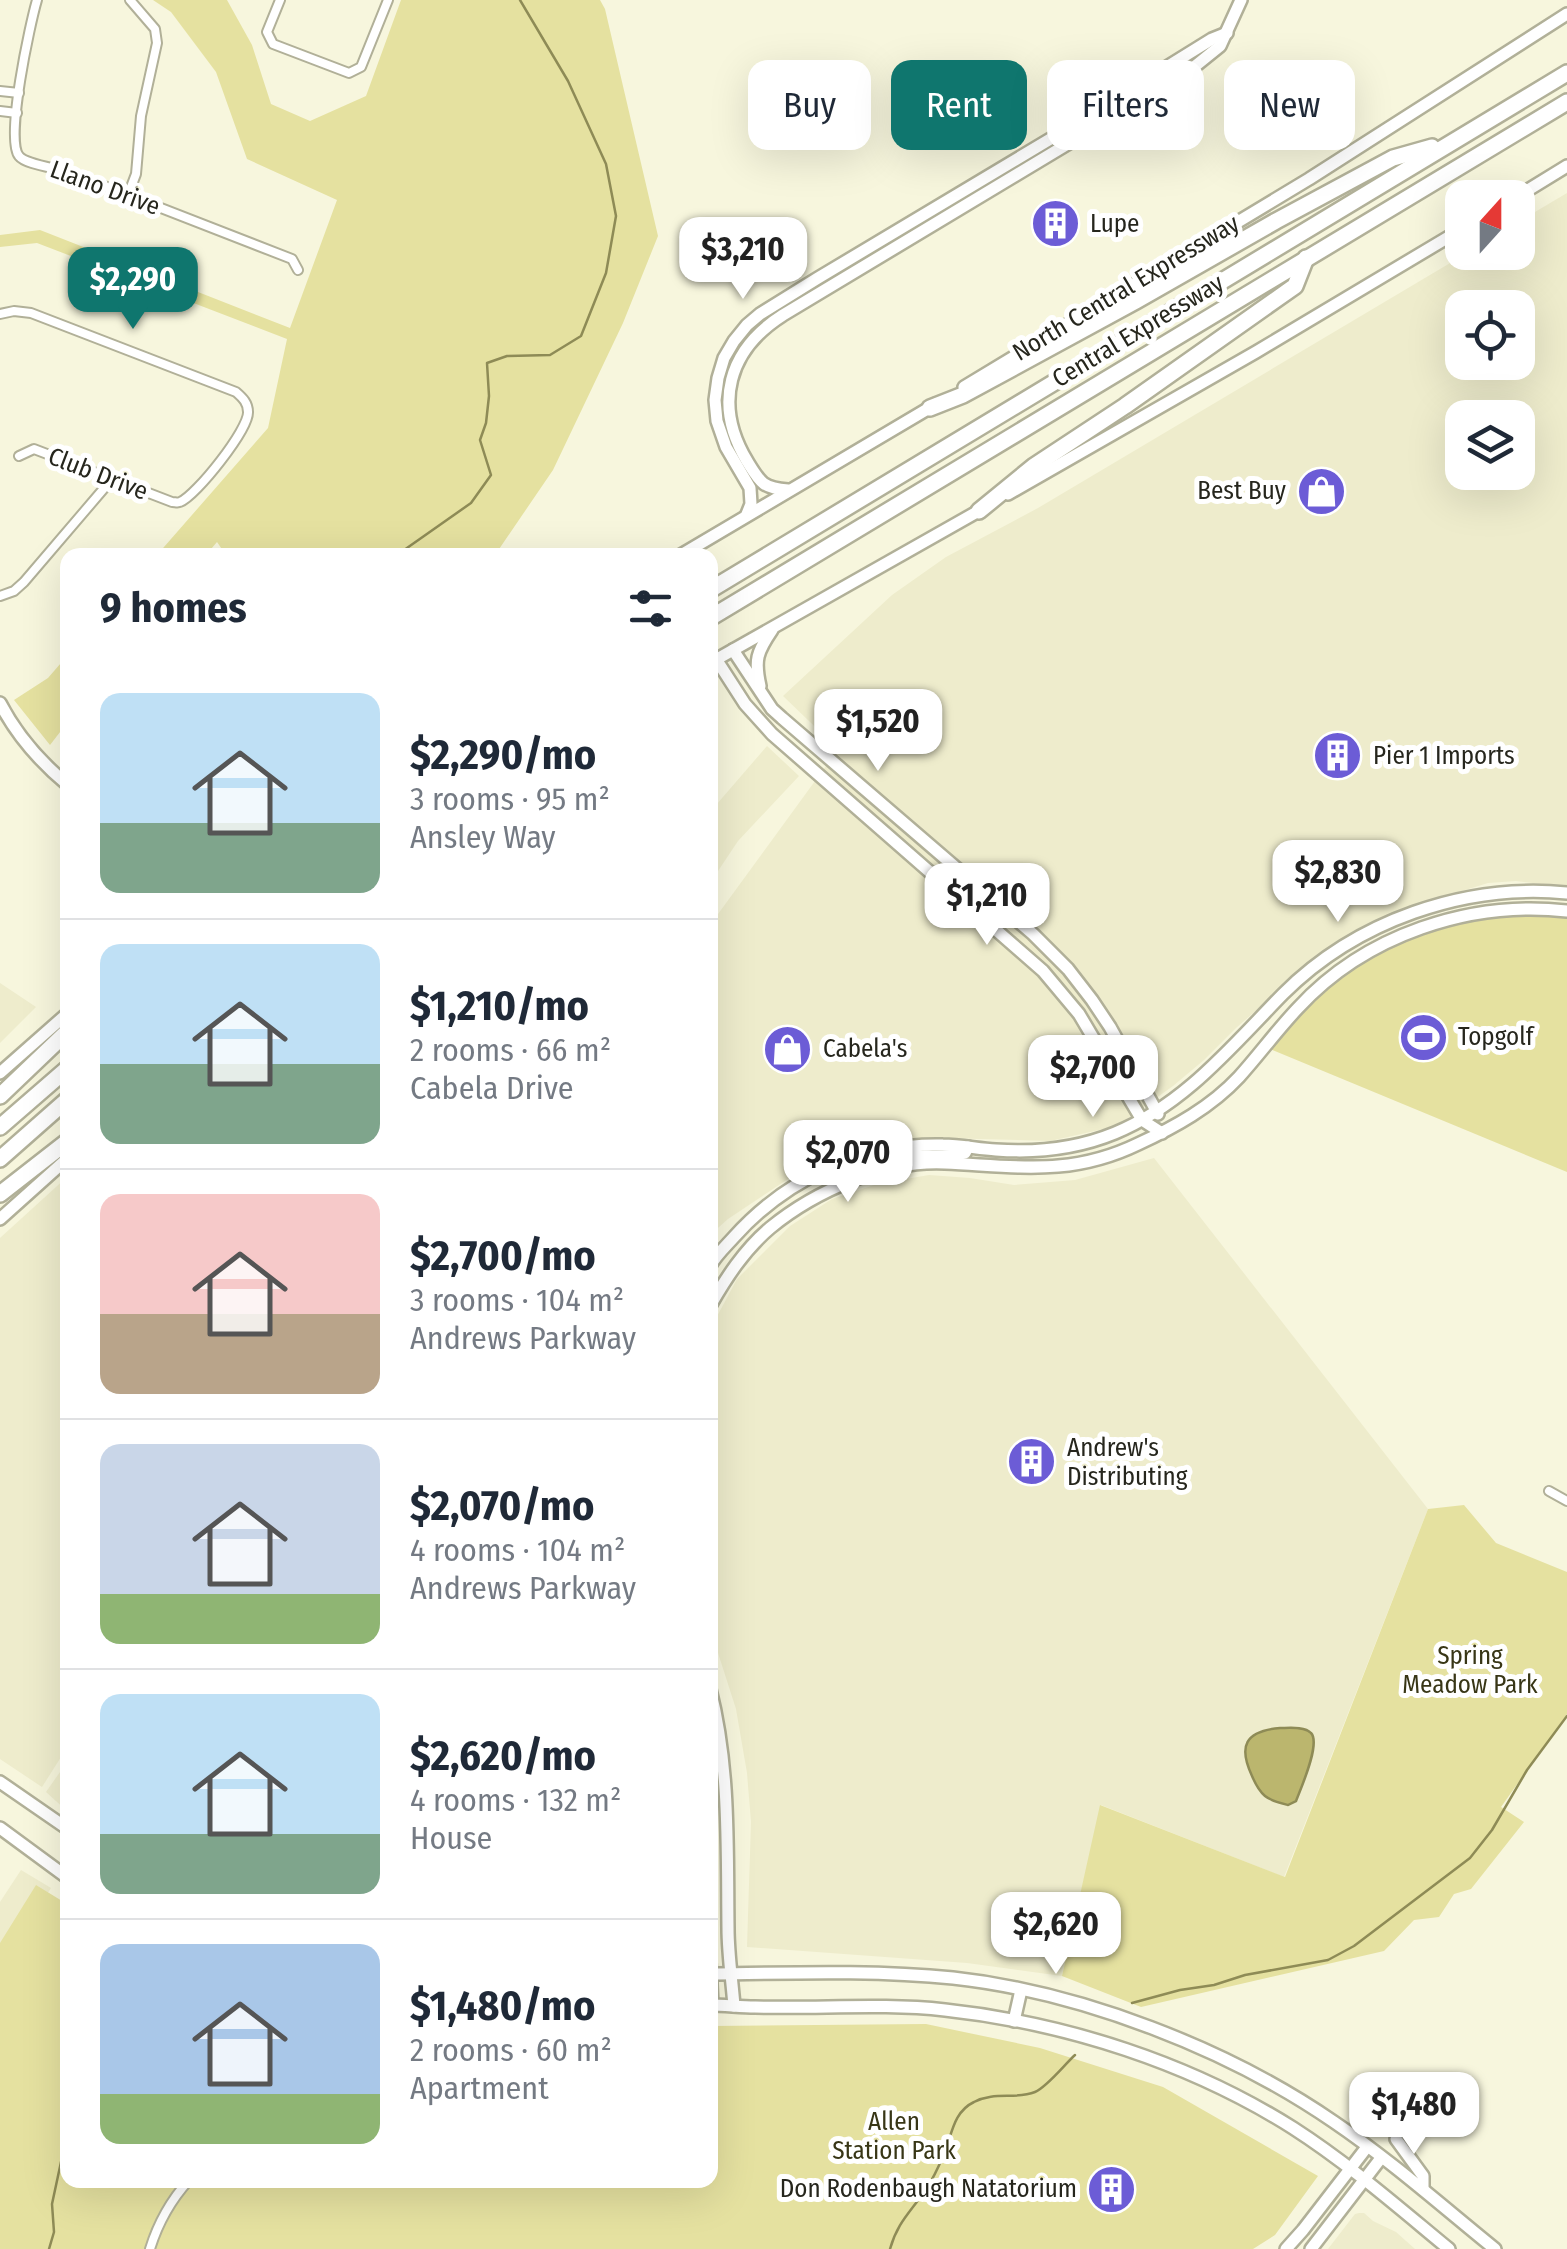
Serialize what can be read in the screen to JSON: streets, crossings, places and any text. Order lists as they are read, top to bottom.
{
  "streets": {
    "highway": ["Central Expressway"],
    "street": ["Llano Drive", "North Central Expressway", "Club Drive"]
  },
  "parks": ["Spring Meadow Park", "Allen Station Park"],
  "places": {
    "building": [
      "Lupe",
      "Pier 1 Imports",
      "Andrew's Distributing",
      "Don Rodenbaugh Natatorium"
    ],
    "shop": ["Best Buy", "Cabela's"],
    "sports": ["Topgolf"]
  },
  "north": "top",
  "page": {
    "chip": [
      "Buy",
      "Rent",
      "Filters",
      "New"
    ],
    "price": [
      "$3,210",
      "$2,290",
      "$1,520",
      "$2,830",
      "$1,210",
      "$2,700",
      "$2,070",
      "$2,620",
      "$1,480"
    ],
    "heading": "9 homes",
    "list": [
      {
        "name": "$2,290/mo",
        "note": "3 rooms · 95 m² · Ansley Way"
      },
      {
        "name": "$1,210/mo",
        "note": "2 rooms · 66 m² · Cabela Drive"
      },
      {
        "name": "$2,700/mo",
        "note": "3 rooms · 104 m² · Andrews Parkway"
      },
      {
        "name": "$2,070/mo",
        "note": "4 rooms · 104 m² · Andrews Parkway"
      },
      {
        "name": "$2,620/mo",
        "note": "4 rooms · 132 m² · House"
      },
      {
        "name": "$1,480/mo",
        "note": "2 rooms · 60 m² · Apartment"
      }
    ]
  }
}
